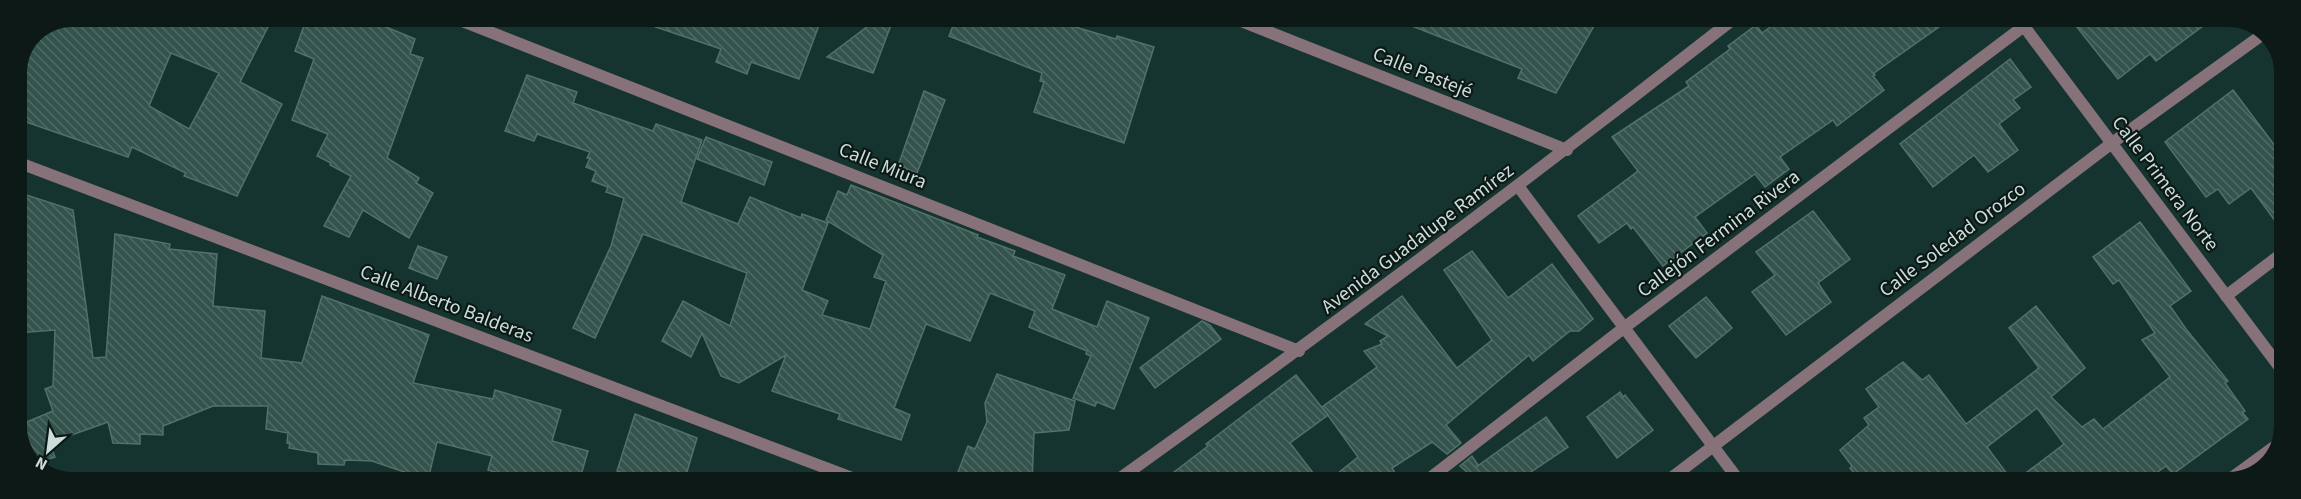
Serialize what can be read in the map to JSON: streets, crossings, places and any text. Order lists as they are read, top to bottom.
{
  "streets": {
    "street": [
      "Calle Pastejé",
      "Calle Miura",
      "Calle Primera Norte",
      "Callejón Fermina Rivera",
      "Avenida Guadalupe Ramírez",
      "Calle Soledad Orozco",
      "Calle Alberto Balderas"
    ]
  },
  "crossings": [
    ["Calle Pastejé", "Avenida Guadalupe Ramírez"],
    ["Calle Miura", "Avenida Guadalupe Ramírez"],
    ["Calle Primera Norte", "Calle Soledad Orozco"]
  ],
  "north": "bottom left"
}
